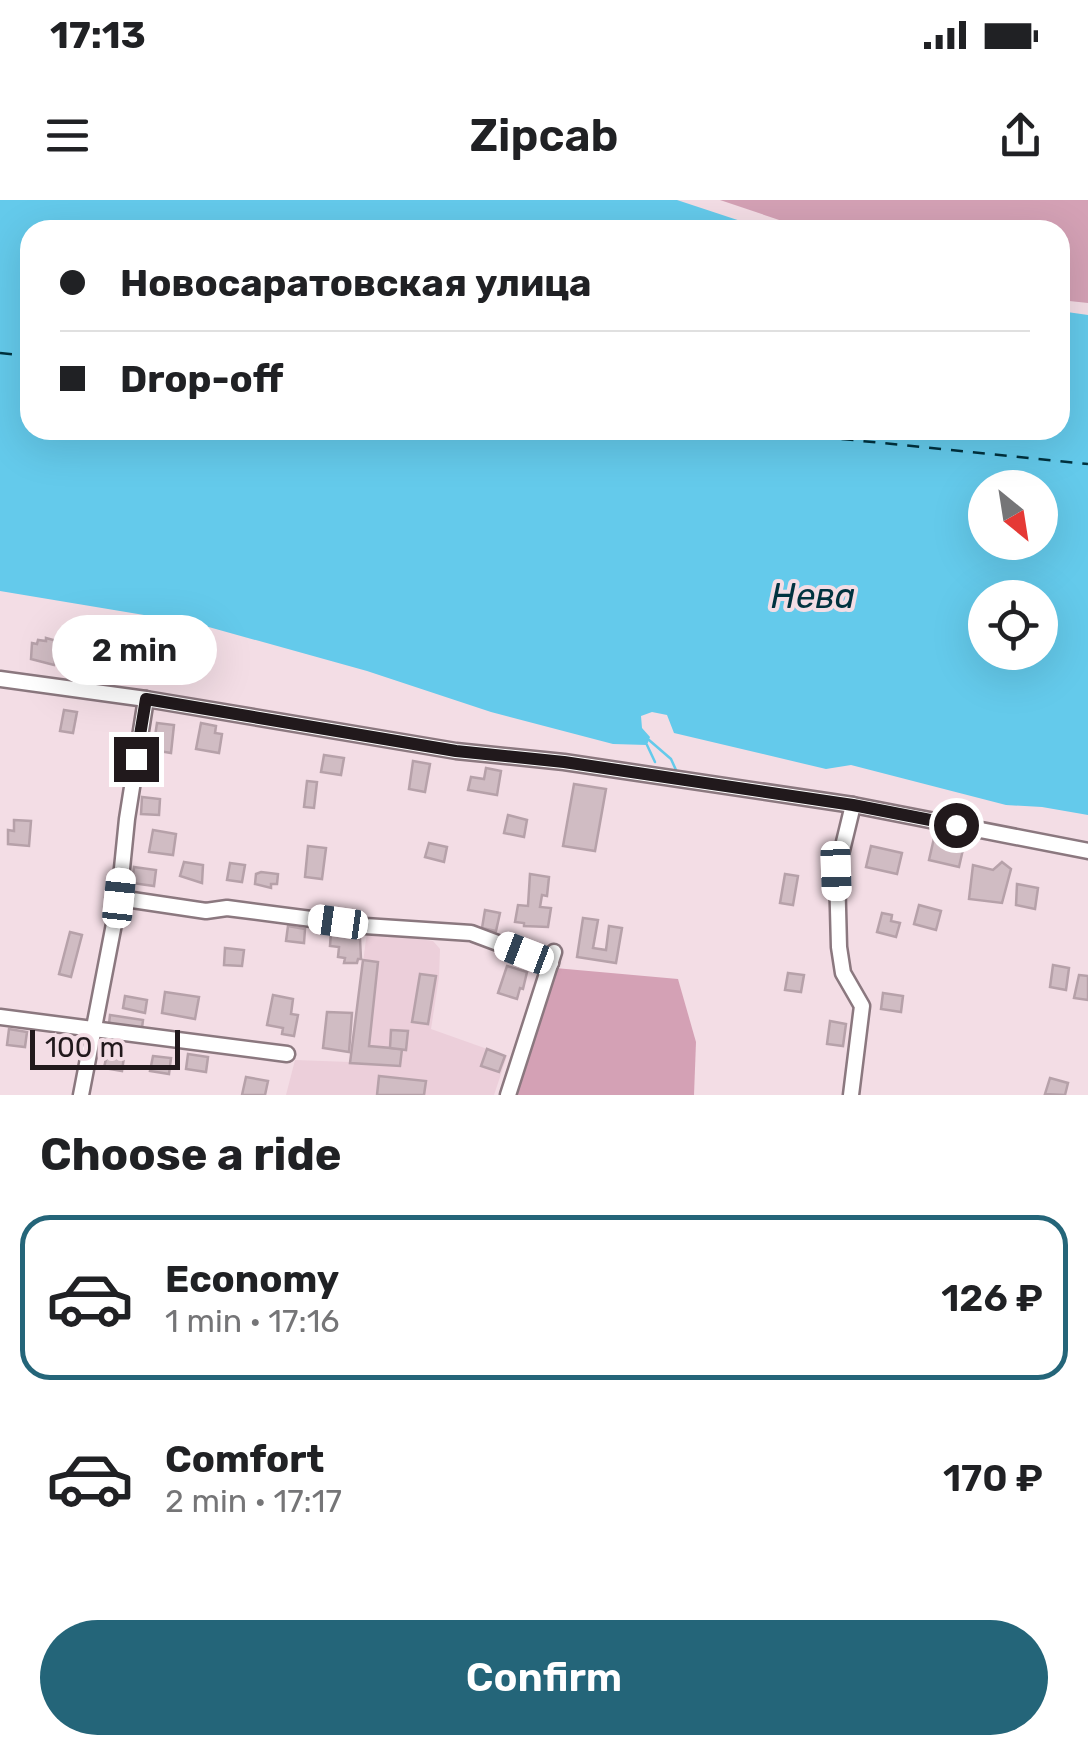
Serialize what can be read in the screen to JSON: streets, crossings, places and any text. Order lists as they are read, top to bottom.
{
  "water": ["Нева"],
  "scale_bar": "100 m",
  "north": "bottom right",
  "page": {
    "status": "17:13",
    "header": "Zipcab",
    "banner": ["Новосаратовская улица", "Drop-off"],
    "bubble": "2 min",
    "scale": "100 m",
    "heading": "Choose a ride",
    "list": [
      {
        "name": "Economy",
        "note": "1 min · 17:16",
        "value": "126 ₽"
      },
      {
        "name": "Comfort",
        "note": "2 min · 17:17",
        "value": "170 ₽"
      }
    ],
    "buttons": "Confirm"
  }
}
